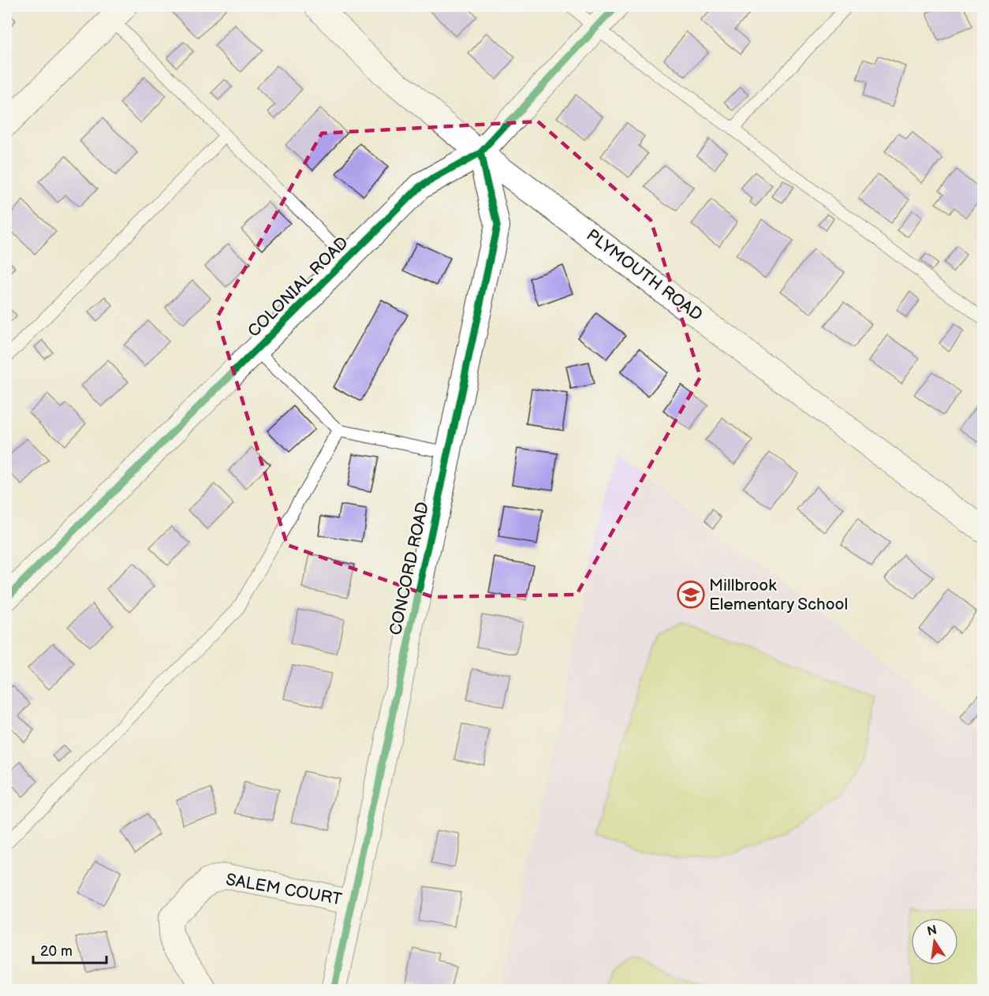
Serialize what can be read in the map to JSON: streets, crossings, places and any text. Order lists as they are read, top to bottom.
{
  "streets": {
    "street": [
      "PLYMOUTH ROAD",
      "COLONIAL ROAD",
      "CONCORD ROAD",
      "SALEM COURT"
    ]
  },
  "crossings": [
    ["PLYMOUTH ROAD", "COLONIAL ROAD"],
    ["PLYMOUTH ROAD", "CONCORD ROAD"],
    ["COLONIAL ROAD", "CONCORD ROAD"],
    ["CONCORD ROAD", "SALEM COURT"]
  ],
  "places": {
    "school or university": ["Millbrook Elementary School"]
  },
  "scale_bar": "20 m",
  "north": "top"
}
